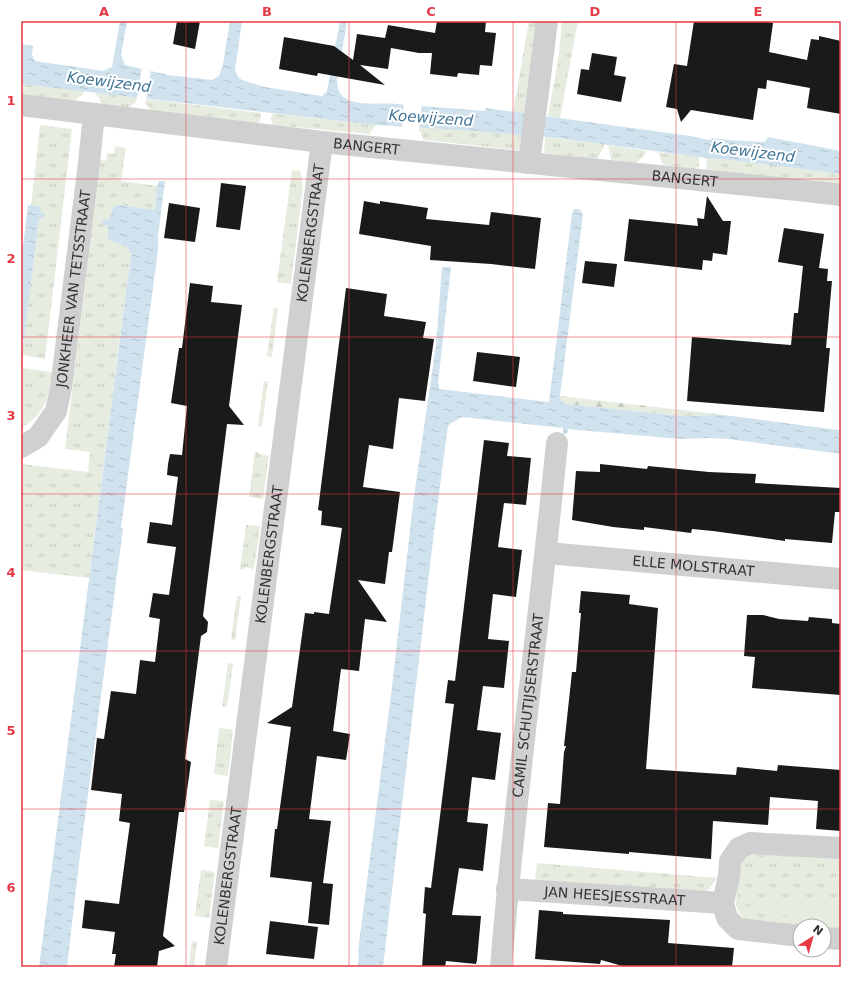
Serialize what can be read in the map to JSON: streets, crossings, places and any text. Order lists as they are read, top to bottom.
{
  "streets": {
    "street": [
      "BANGERT",
      "KOLENBERGSTRAAT",
      "JONKHEER VAN TETSSTRAAT",
      "ELLE MOLSTRAAT",
      "CAMIL SCHUTIJSERSTRAAT",
      "JAN HEESJESSTRAAT"
    ]
  },
  "crossings": [
    ["BANGERT", "KOLENBERGSTRAAT"],
    ["ELLE MOLSTRAAT", "CAMIL SCHUTIJSERSTRAAT"],
    ["CAMIL SCHUTIJSERSTRAAT", "JAN HEESJESSTRAAT"]
  ],
  "water": ["Koewijzend"],
  "north": "top right",
  "grid": {
    "columns": [
      "A",
      "B",
      "C",
      "D",
      "E"
    ],
    "rows": [
      "1",
      "2",
      "3",
      "4",
      "5",
      "6"
    ]
  }
}
